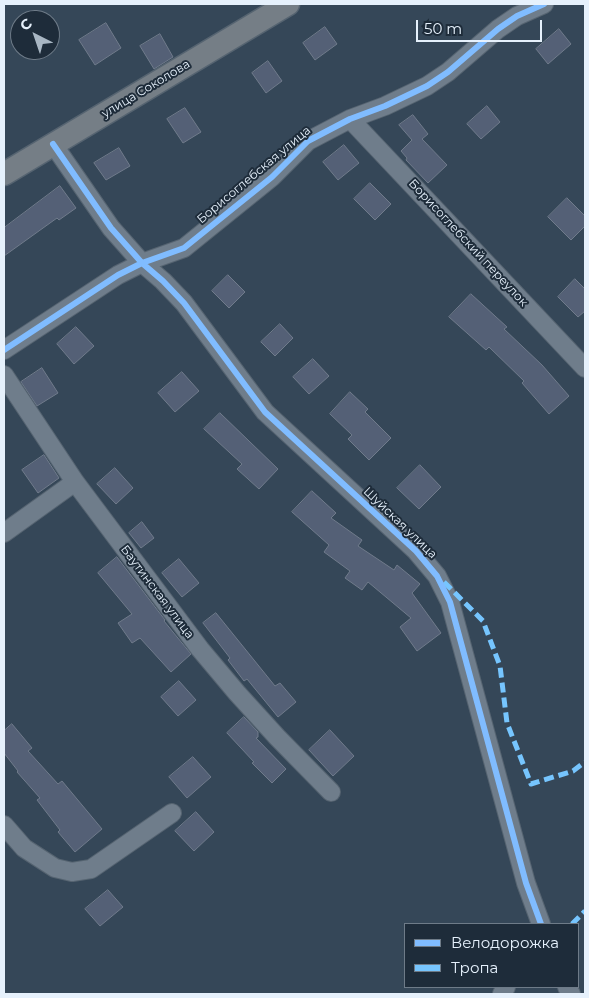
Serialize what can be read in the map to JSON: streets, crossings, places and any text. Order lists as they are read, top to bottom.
{
  "streets": {
    "main road": ["улица Соколова"],
    "street": [
      "Борисоглебская улица",
      "Борисоглебский переулок",
      "Шуйская улица",
      "Баутинская улица"
    ]
  },
  "crossings": [
    ["улица Соколова", "Шуйская улица"],
    ["Борисоглебская улица", "Борисоглебский переулок"],
    ["Борисоглебская улица", "Шуйская улица"]
  ],
  "legend": ["Велодорожка", "Тропа"],
  "scale_bar": "50 m",
  "north": "top left"
}
